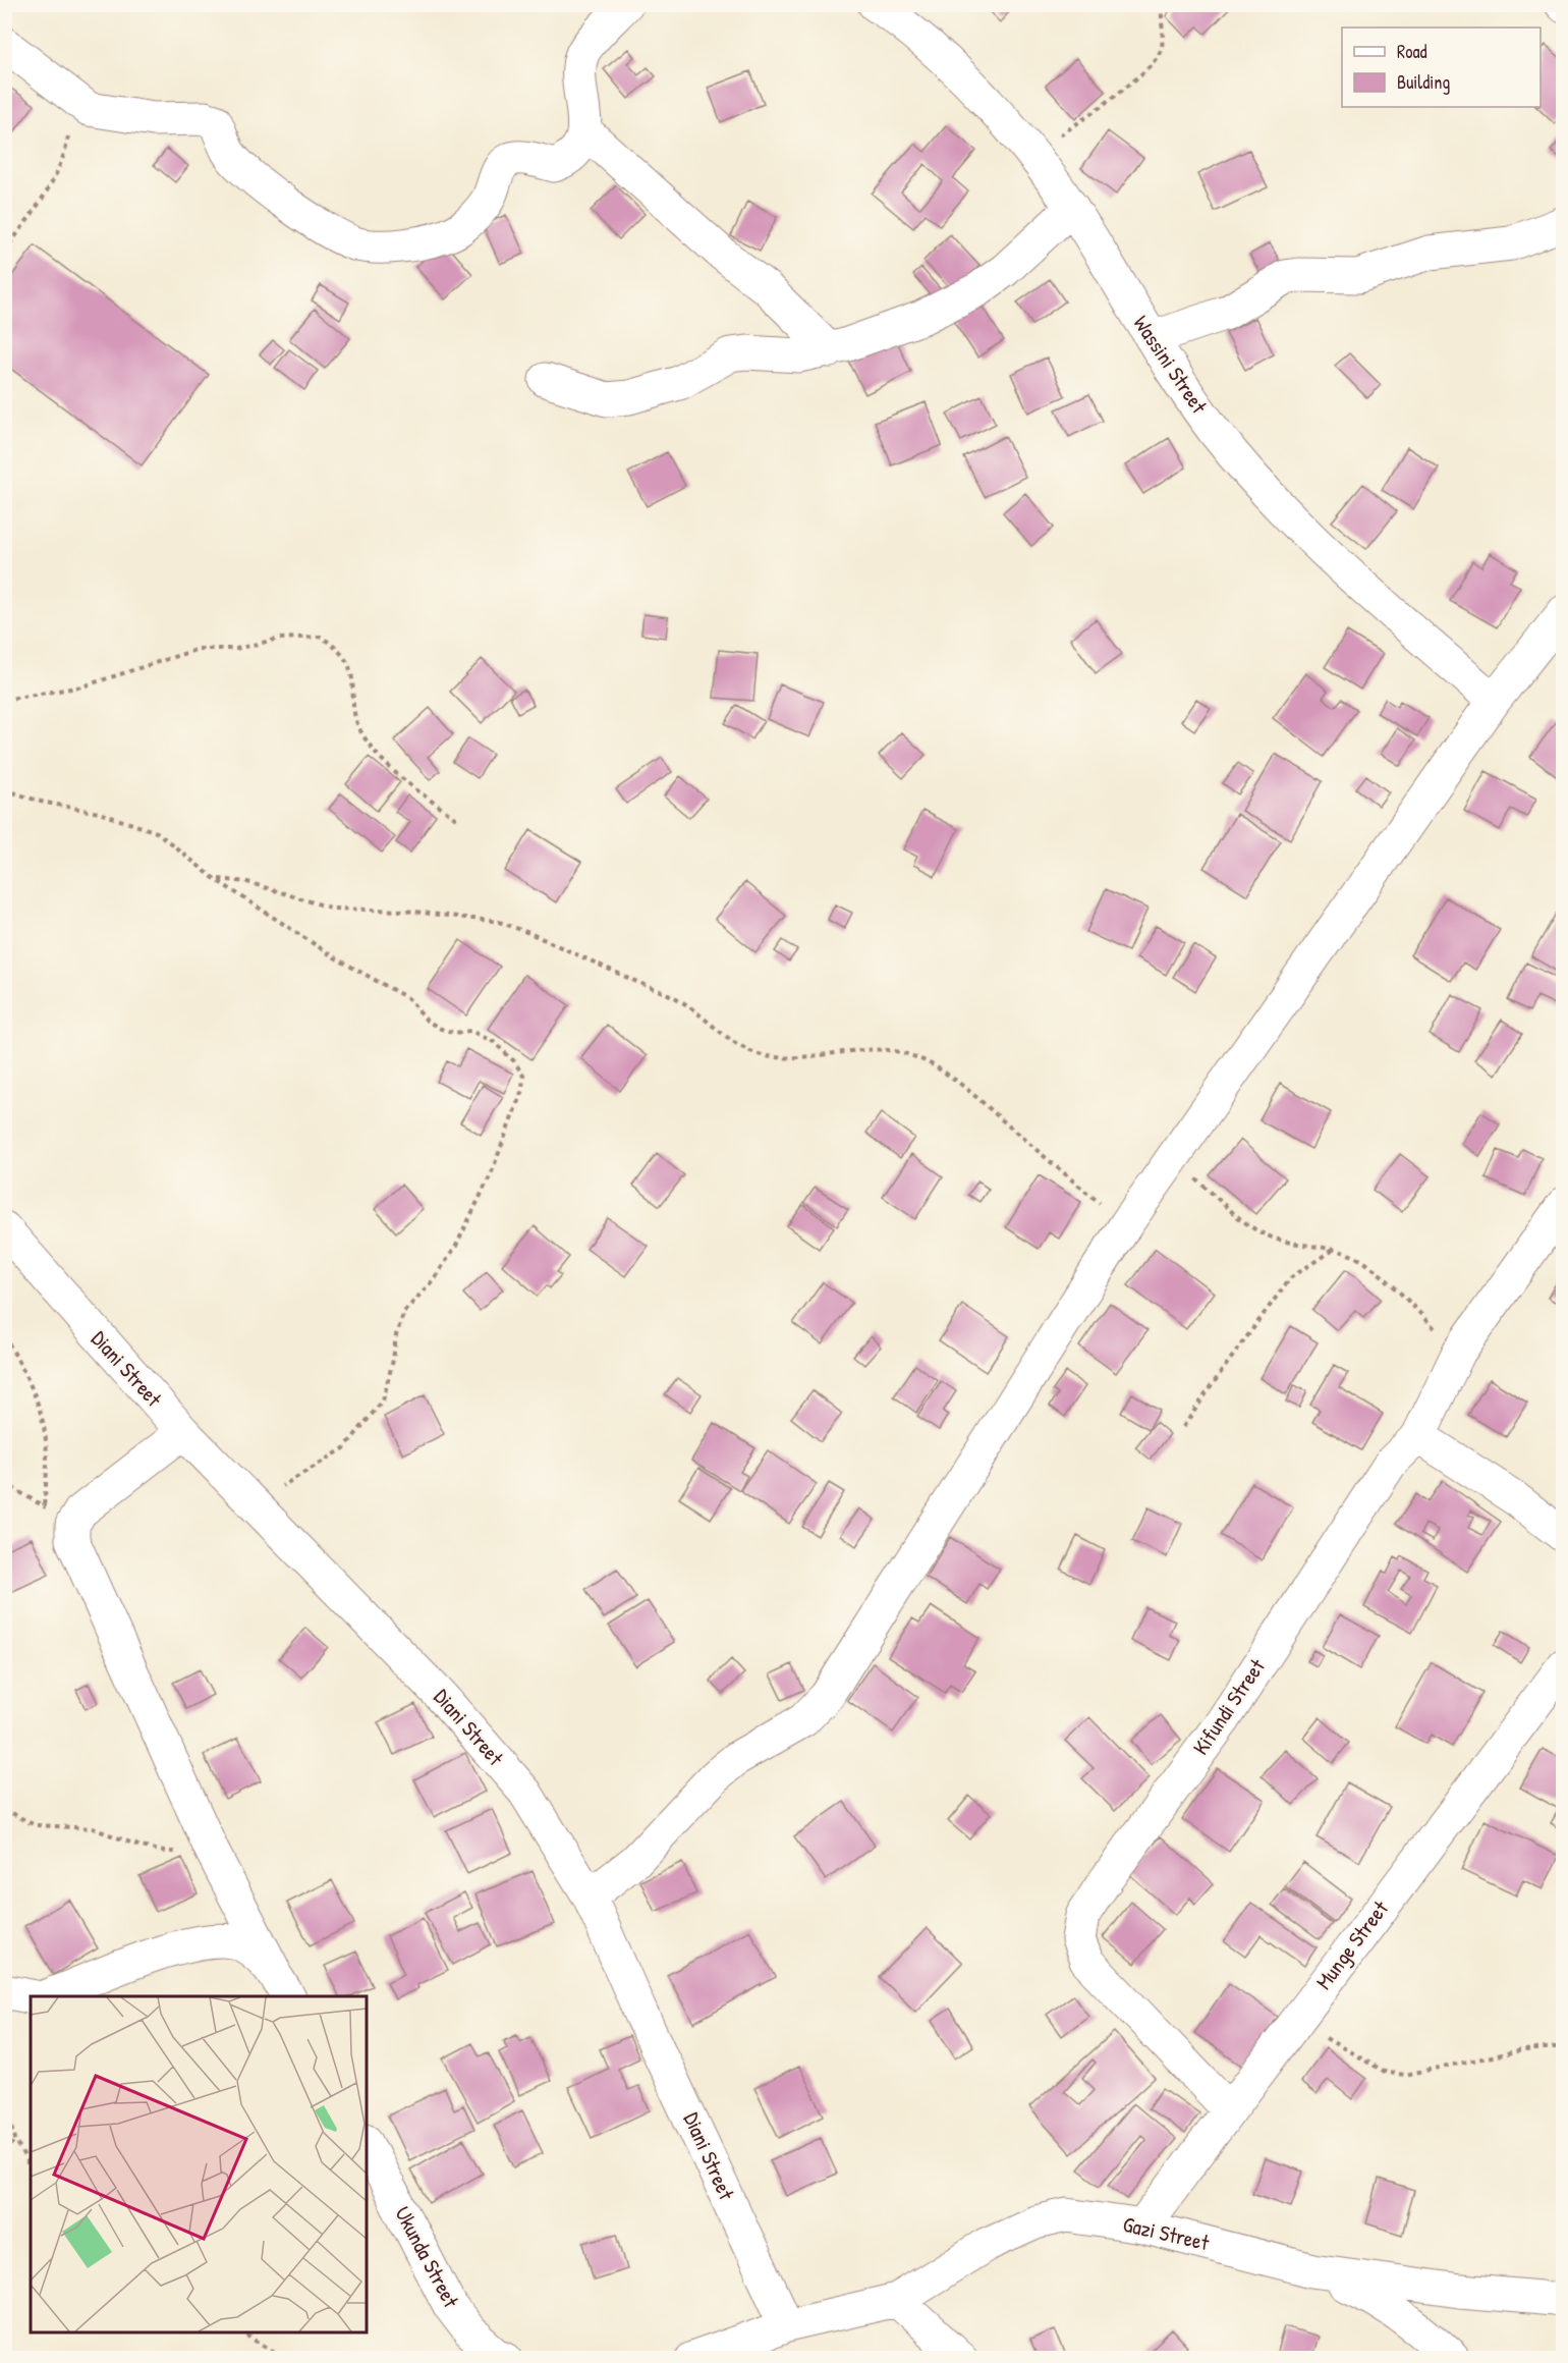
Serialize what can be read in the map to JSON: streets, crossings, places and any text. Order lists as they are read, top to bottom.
{
  "streets": {
    "street": [
      "Wassini Street",
      "Diani Street",
      "Kifundi Street",
      "Munge Street",
      "Gazi Street",
      "Ukunda Street"
    ]
  },
  "crossings": [
    ["Diani Street", "Gazi Street"],
    ["Kifundi Street", "Munge Street"],
    ["Munge Street", "Gazi Street"]
  ],
  "legend": ["Road", "Building"]
}
